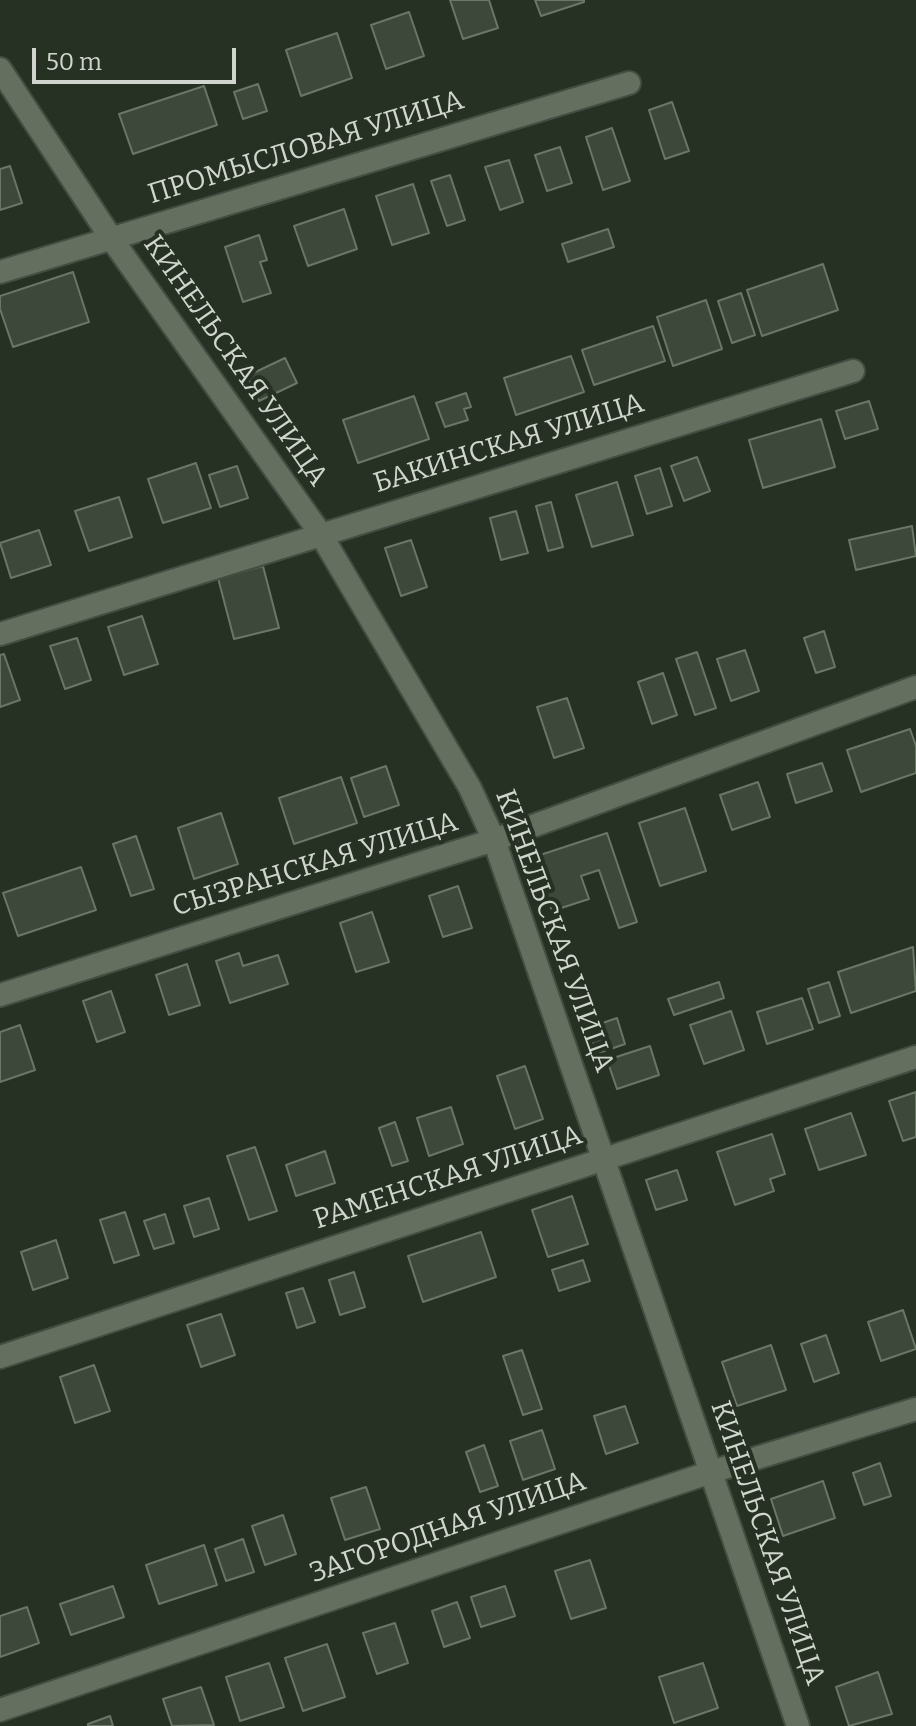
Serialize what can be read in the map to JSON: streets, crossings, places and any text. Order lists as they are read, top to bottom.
{
  "streets": {
    "street": [
      "ПРОМЫСЛОВАЯ УЛИЦА",
      "КИНЕЛЬСКАЯ УЛИЦА",
      "БАКИНСКАЯ УЛИЦА",
      "СЫЗРАНСКАЯ УЛИЦА",
      "РАМЕНСКАЯ УЛИЦА",
      "ЗАГОРОДНАЯ УЛИЦА"
    ]
  },
  "crossings": [
    ["ПРОМЫСЛОВАЯ УЛИЦА", "КИНЕЛЬСКАЯ УЛИЦА"],
    ["КИНЕЛЬСКАЯ УЛИЦА", "БАКИНСКАЯ УЛИЦА"],
    ["КИНЕЛЬСКАЯ УЛИЦА", "СЫЗРАНСКАЯ УЛИЦА"],
    ["КИНЕЛЬСКАЯ УЛИЦА", "РАМЕНСКАЯ УЛИЦА"],
    ["КИНЕЛЬСКАЯ УЛИЦА", "ЗАГОРОДНАЯ УЛИЦА"]
  ],
  "scale_bar": "50 m"
}
